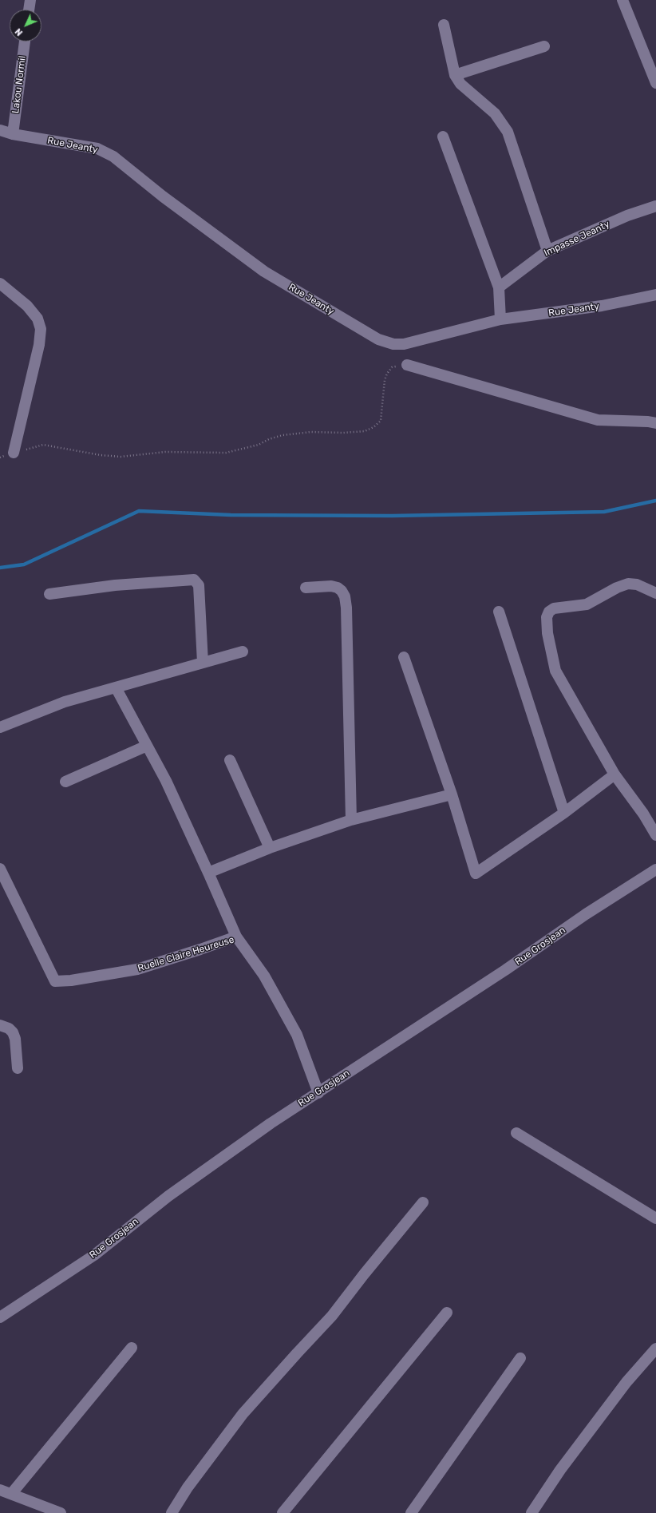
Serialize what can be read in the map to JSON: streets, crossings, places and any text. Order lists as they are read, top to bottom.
{
  "streets": {
    "street": [
      "Lakou Normil",
      "Rue Jeanty",
      "Impasse Jeanty",
      "Rue Grosjean",
      "Ruelle Claire Heureuse"
    ]
  },
  "crossings": [
    ["Lakou Normil", "Rue Jeanty"],
    ["Rue Grosjean", "Ruelle Claire Heureuse"]
  ],
  "north": "bottom left"
}
